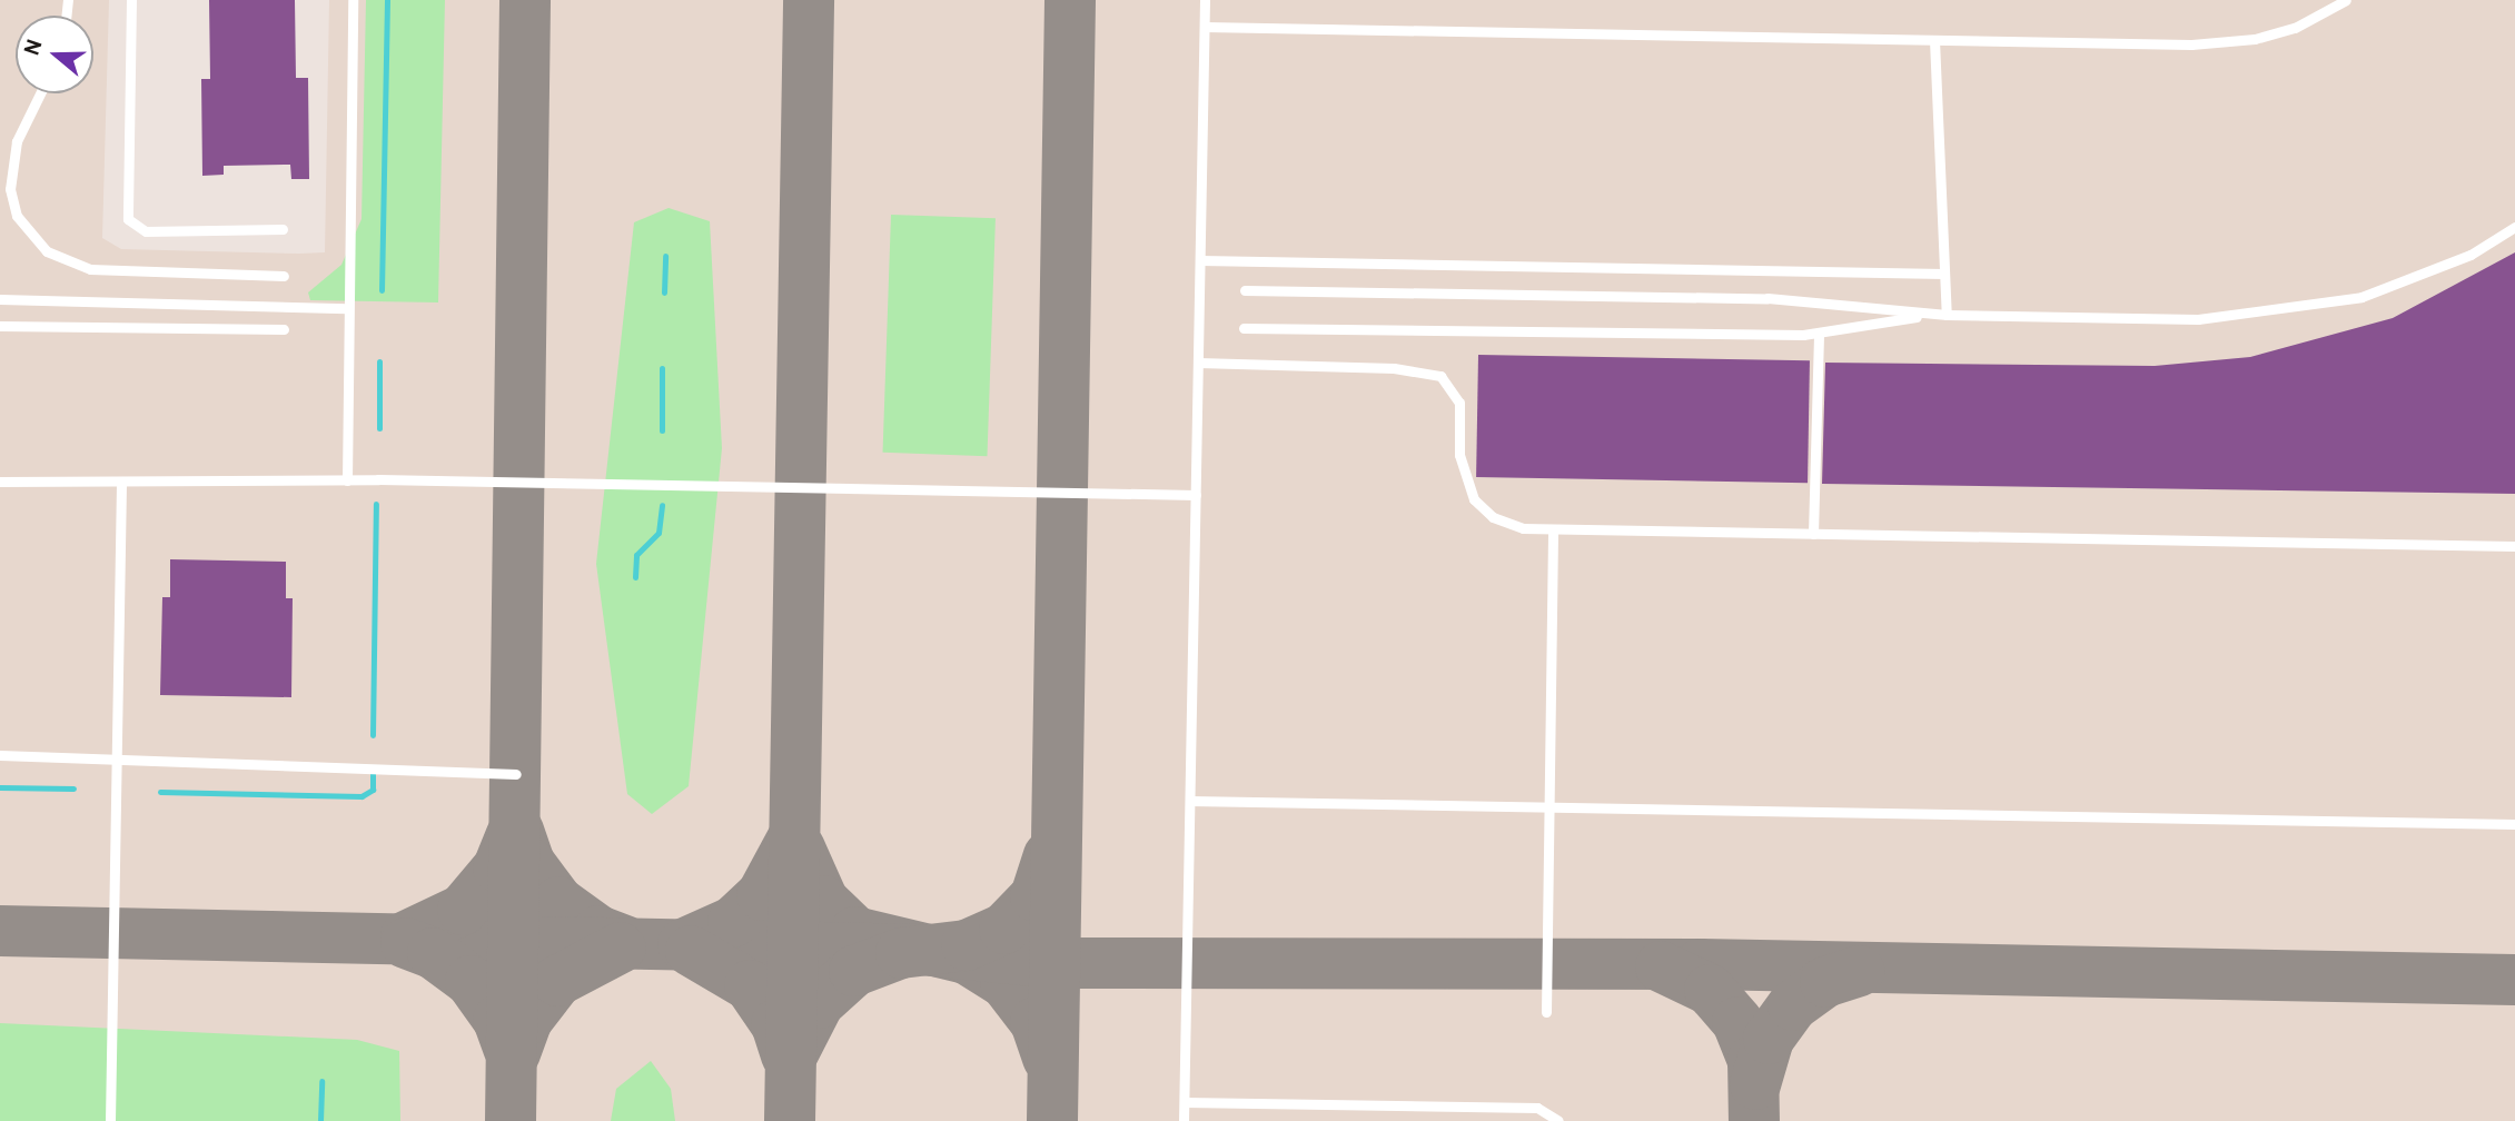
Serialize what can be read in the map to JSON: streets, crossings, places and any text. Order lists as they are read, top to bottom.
{
  "north": "left"
}
